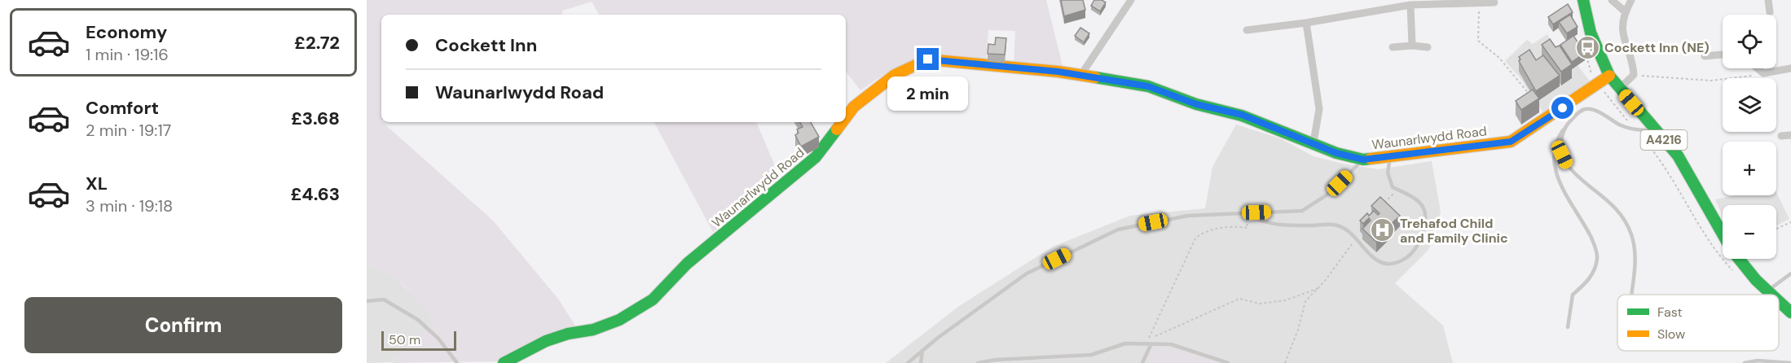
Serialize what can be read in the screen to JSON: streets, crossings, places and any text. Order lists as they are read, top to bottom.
{
  "streets": {
    "street": ["Waunarlwydd Road", "A4216"]
  },
  "crossings": [
    ["Waunarlwydd Road", "A4216"]
  ],
  "places": {
    "bus stop": ["Cockett Inn (NE)"],
    "hospital": ["Trehafod Child and Family Clinic"]
  },
  "legend": ["Fast", "Slow"],
  "scale_bar": "50 m",
  "page": {
    "list": [
      {
        "name": "Economy",
        "note": "1 min · 19:16",
        "value": "£2.72"
      },
      {
        "name": "Comfort",
        "note": "2 min · 19:17",
        "value": "£3.68"
      },
      {
        "name": "XL",
        "note": "3 min · 19:18",
        "value": "£4.63"
      }
    ],
    "map_buttons": ["+", "−"],
    "banner": ["Cockett Inn", "Waunarlwydd Road"],
    "bubble": "2 min",
    "buttons": "Confirm",
    "scale": "50 m"
  }
}
